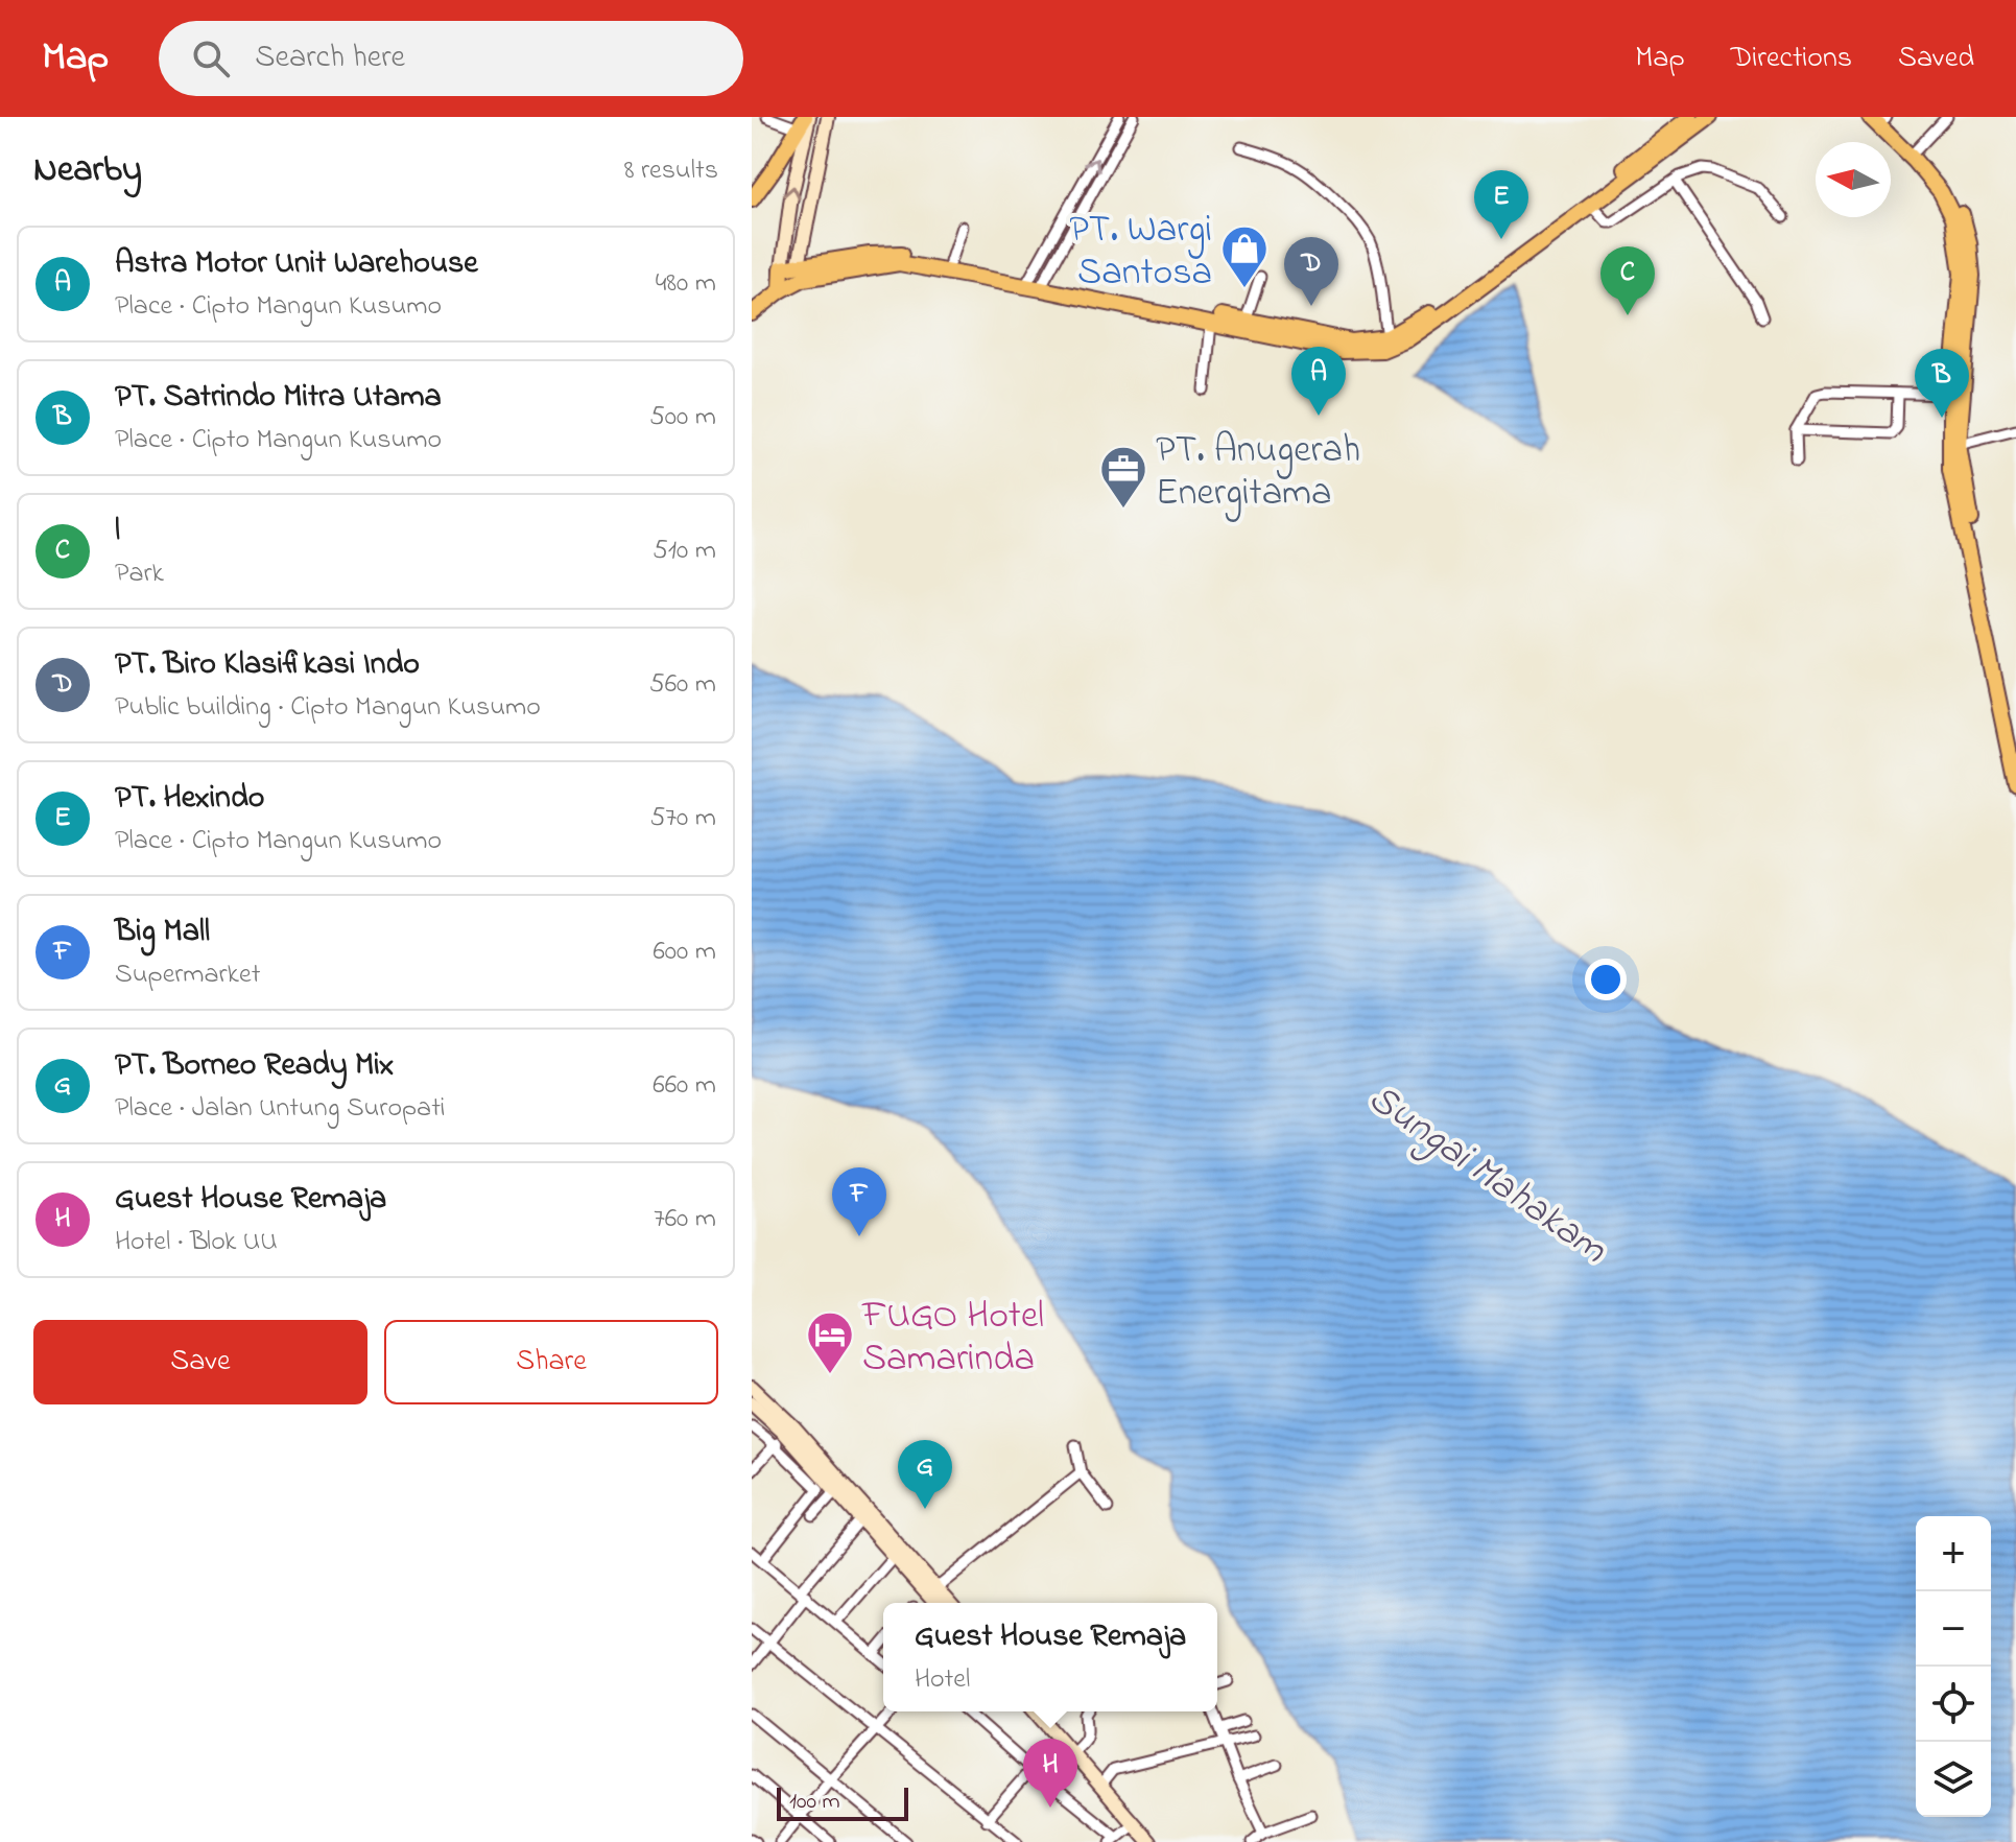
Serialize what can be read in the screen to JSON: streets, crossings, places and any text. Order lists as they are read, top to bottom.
{
  "water": ["Sungai Mahakam"],
  "places": {
    "shop": ["PT. Wargi Santosa"],
    "office": ["PT. Anugerah Energitama"],
    "hotel": ["FUGO Hotel Samarinda"]
  },
  "scale_bar": "100 m",
  "north": "left",
  "page": {
    "header": "Map",
    "search": "Search here",
    "nav": ["Map", "Directions", "Saved"],
    "heading": ["Nearby", "8 results"],
    "pins": [
      "E",
      "D",
      "C",
      "A",
      "B",
      "F",
      "G",
      "H"
    ],
    "list": [
      {
        "mark": "A",
        "name": "Astra Motor Unit Warehouse",
        "note": "Place · Cipto Mangun Kusumo",
        "value": "480 m"
      },
      {
        "mark": "B",
        "name": "PT. Satrindo Mitra Utama",
        "note": "Place · Cipto Mangun Kusumo",
        "value": "500 m"
      },
      {
        "mark": "C",
        "name": "l",
        "note": "Park",
        "value": "510 m"
      },
      {
        "mark": "D",
        "name": "PT. Biro Klasifikasi Indo",
        "note": "Public building · Cipto Mangun Kusumo",
        "value": "560 m"
      },
      {
        "mark": "E",
        "name": "PT. Hexindo",
        "note": "Place · Cipto Mangun Kusumo",
        "value": "570 m"
      },
      {
        "mark": "F",
        "name": "Big Mall",
        "note": "Supermarket",
        "value": "600 m"
      },
      {
        "mark": "G",
        "name": "PT. Borneo Ready Mix",
        "note": "Place · Jalan Untung Suropati",
        "value": "660 m"
      },
      {
        "mark": "H",
        "name": "Guest House Remaja",
        "note": "Hotel · Blok UU",
        "value": "760 m"
      }
    ],
    "buttons": ["Save", "Share"],
    "map_buttons": ["+", "−"],
    "popup": ["Guest House Remaja", "Hotel"],
    "scale": "100 m"
  }
}
